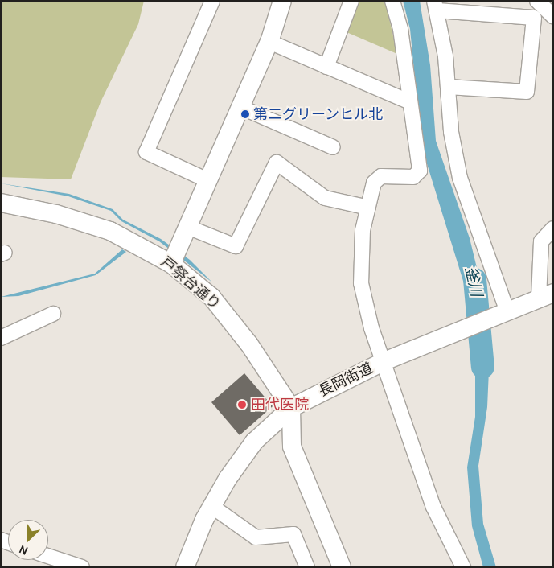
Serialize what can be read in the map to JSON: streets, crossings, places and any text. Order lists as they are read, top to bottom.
{
  "streets": {
    "street": ["戸祭台通り", "長岡街道"]
  },
  "crossings": [
    ["戸祭台通り", "長岡街道"]
  ],
  "water": ["釜川"],
  "places": ["第二グリーンヒル北", "田代医院"],
  "north": "bottom left"
}
